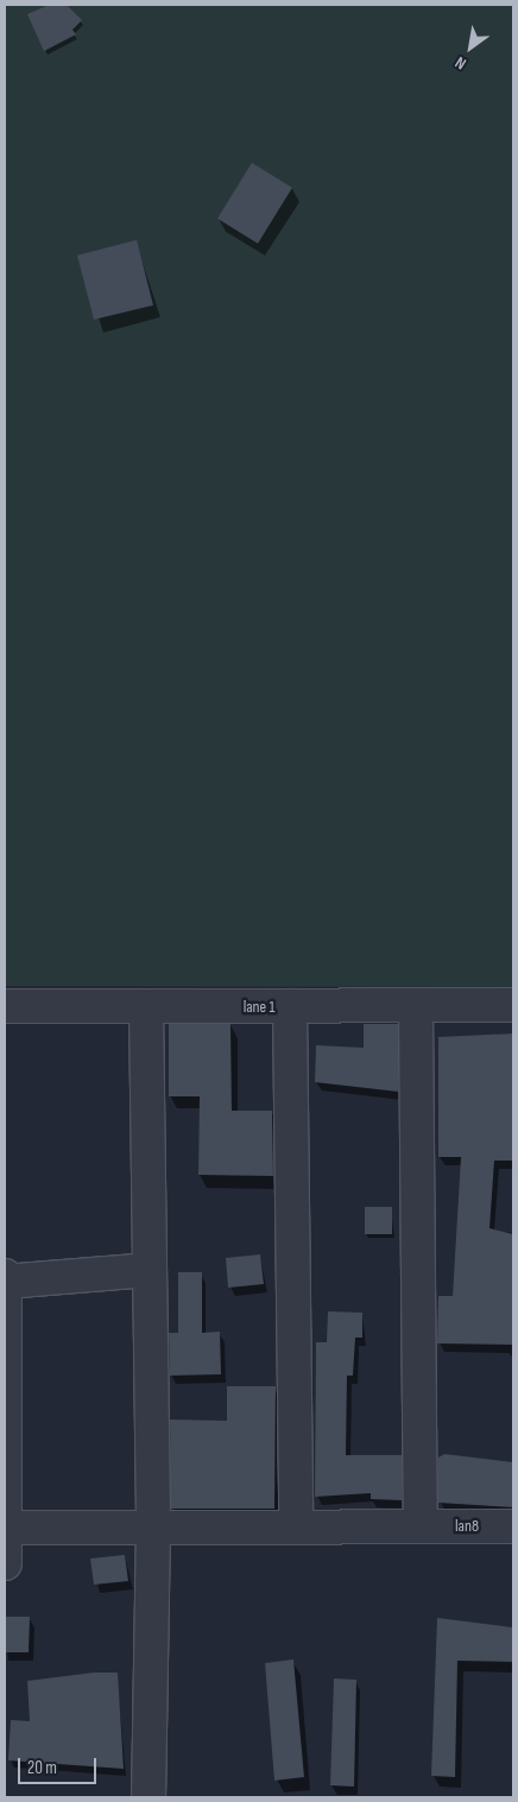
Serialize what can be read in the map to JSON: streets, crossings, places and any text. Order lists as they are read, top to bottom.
{
  "streets": {
    "street": ["lane 1", "lan8"]
  },
  "scale_bar": "20 m",
  "north": "bottom left"
}
